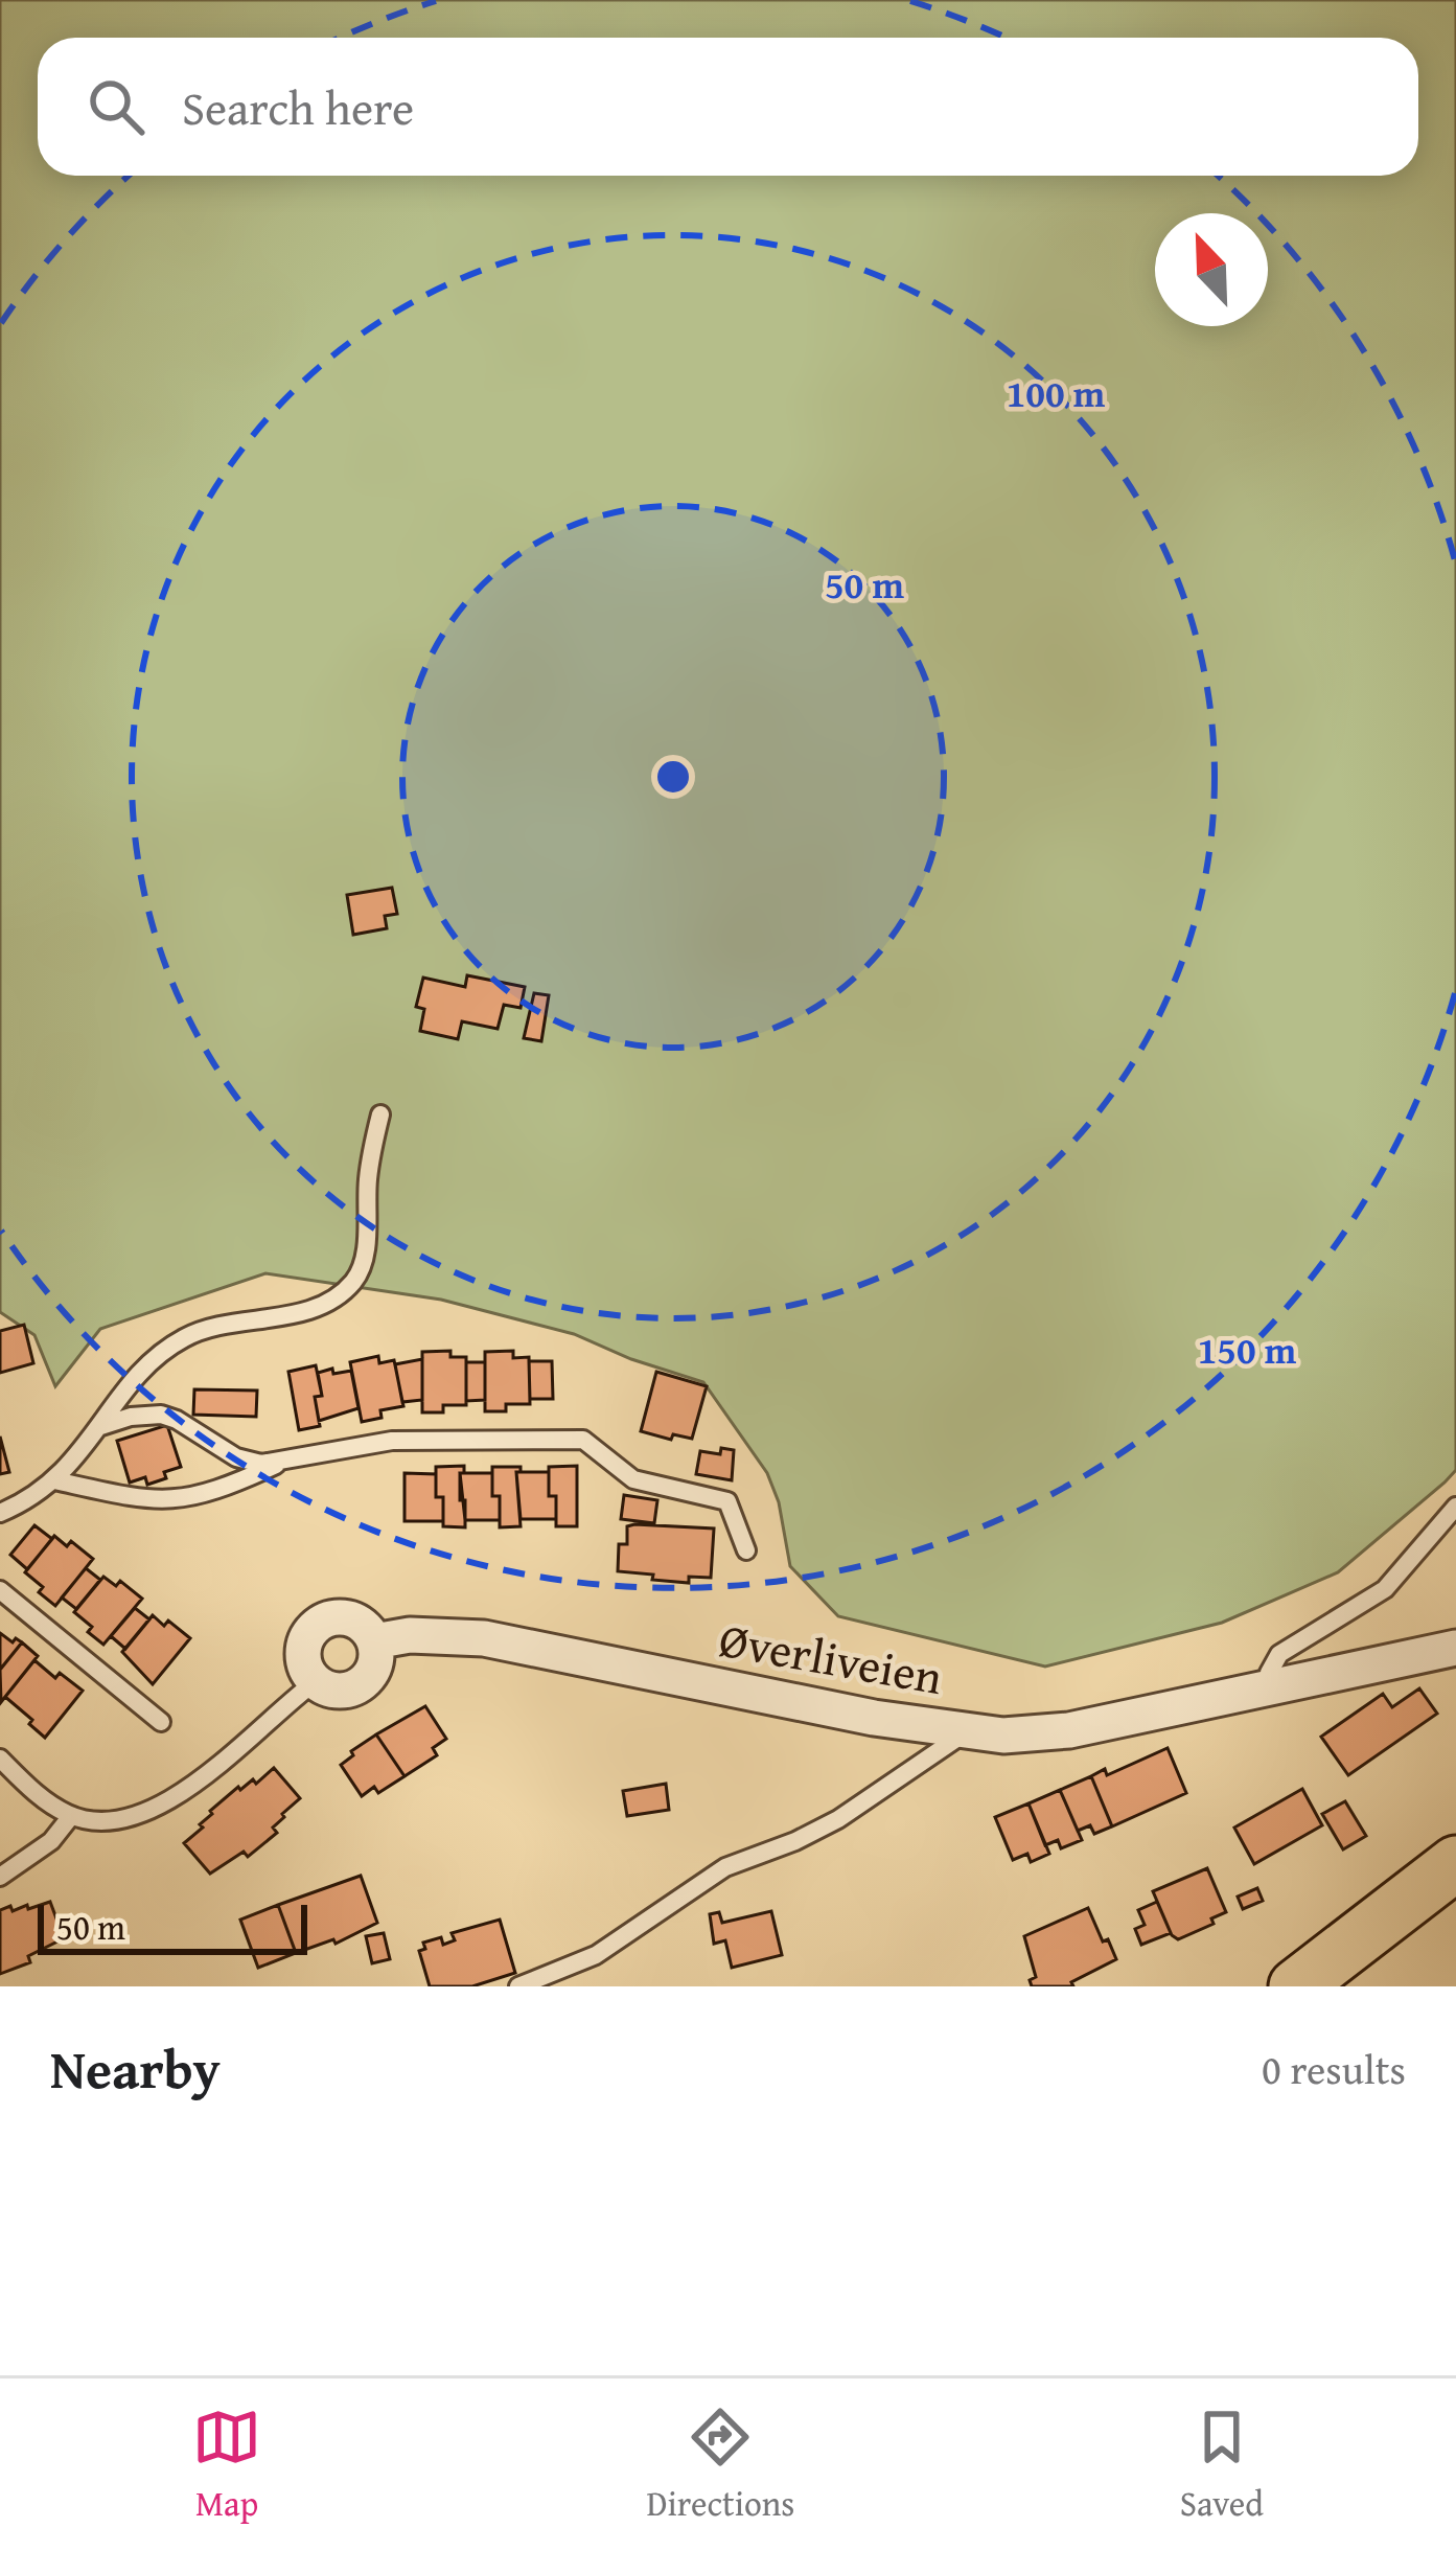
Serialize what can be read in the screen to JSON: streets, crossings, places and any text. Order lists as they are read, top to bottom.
{
  "streets": {
    "street": ["Øverliveien"]
  },
  "scale_bar": "50 m",
  "north": "top left",
  "page": {
    "search": "Search here",
    "scale": "50 m",
    "heading": ["Nearby", "0 results"],
    "nav": ["Map", "Directions", "Saved"]
  },
  "rings": ["100 m", "50 m", "150 m"]
}
